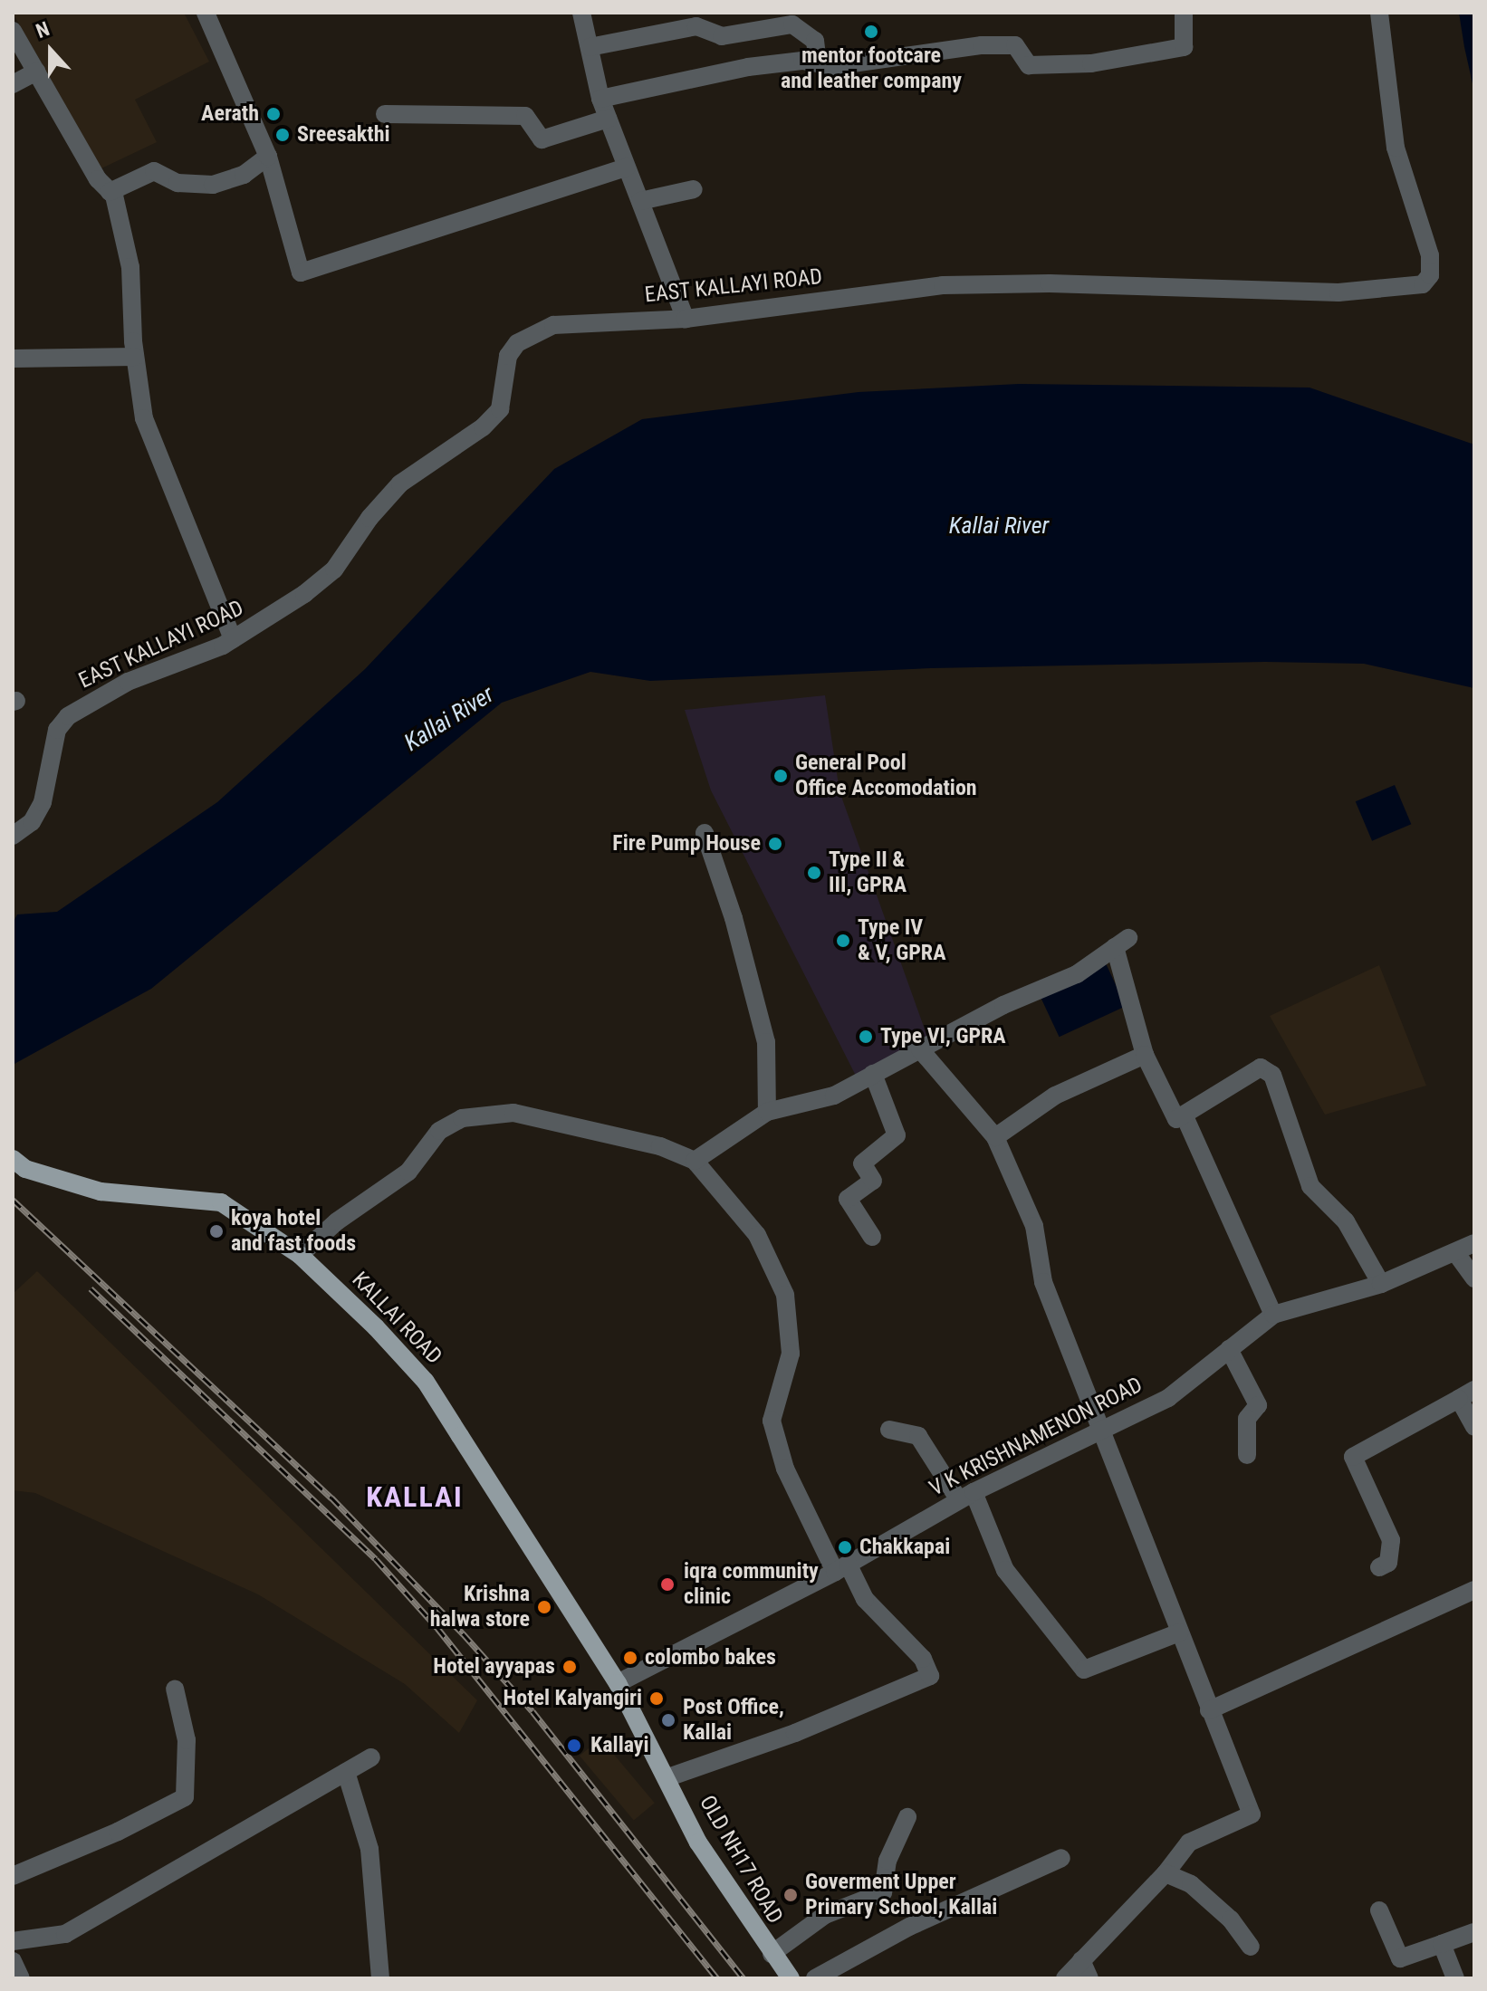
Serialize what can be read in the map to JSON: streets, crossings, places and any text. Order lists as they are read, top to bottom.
{
  "streets": {
    "main road": ["KALLAI ROAD", "OLD NH17 ROAD"],
    "street": ["EAST KALLAYI ROAD", "V K KRISHNAMENON ROAD"]
  },
  "crossings": [
    ["KALLAI ROAD", "V K KRISHNAMENON ROAD"],
    ["KALLAI ROAD", "OLD NH17 ROAD"],
    ["V K KRISHNAMENON ROAD", "OLD NH17 ROAD"]
  ],
  "districts": ["KALLAI"],
  "water": ["Kallai River"],
  "places": [
    "mentor footcare and leather company",
    "Aerath",
    "Sreesakthi",
    "General Pool Office Accomodation",
    "Fire Pump House",
    "Type II & III, GPRA",
    "Type IV & V, GPRA",
    "Type VI, GPRA",
    "koya hotel and fast foods",
    "Chakkapai",
    "iqra community clinic",
    "Krishna halwa store",
    "colombo bakes",
    "Hotel ayyapas",
    "Hotel Kalyangiri",
    "Post Office, Kallai",
    "Kallayi",
    "Goverment Upper Primary School, Kallai"
  ],
  "north": "top"
}
